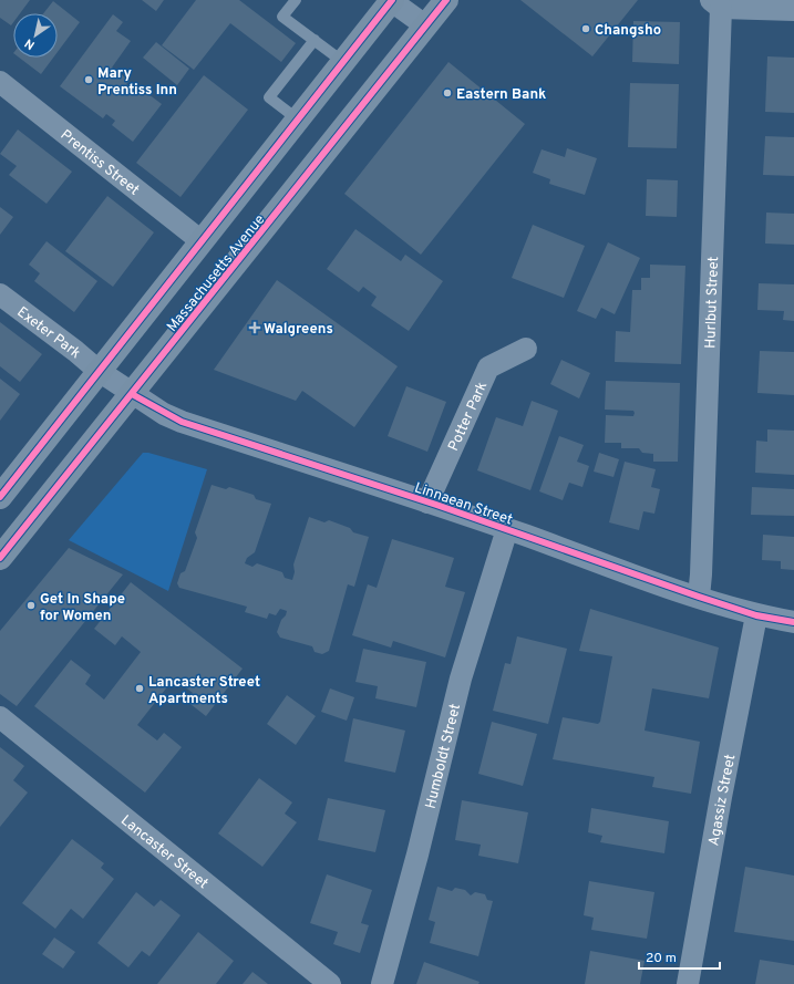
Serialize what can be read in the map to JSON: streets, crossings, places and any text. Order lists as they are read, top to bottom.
{
  "streets": {
    "main road": ["Massachusetts Avenue"],
    "street": [
      "Prentiss Street",
      "Hurlbut Street",
      "Exeter Park",
      "Potter Park",
      "Linnaean Street",
      "Humboldt Street",
      "Agassiz Street",
      "Lancaster Street"
    ]
  },
  "crossings": [
    ["Prentiss Street", "Massachusetts Avenue"],
    ["Massachusetts Avenue", "Exeter Park"],
    ["Massachusetts Avenue", "Linnaean Street"],
    ["Hurlbut Street", "Linnaean Street"],
    ["Exeter Park", "Linnaean Street"],
    ["Potter Park", "Linnaean Street"],
    ["Linnaean Street", "Humboldt Street"],
    ["Linnaean Street", "Agassiz Street"]
  ],
  "places": {
    "other": [
      "Changsho",
      "Mary Prentiss Inn",
      "Eastern Bank",
      "Get In Shape for Women",
      "Lancaster Street Apartments"
    ],
    "health": ["Walgreens"]
  },
  "scale_bar": "20 m",
  "north": "bottom left"
}
